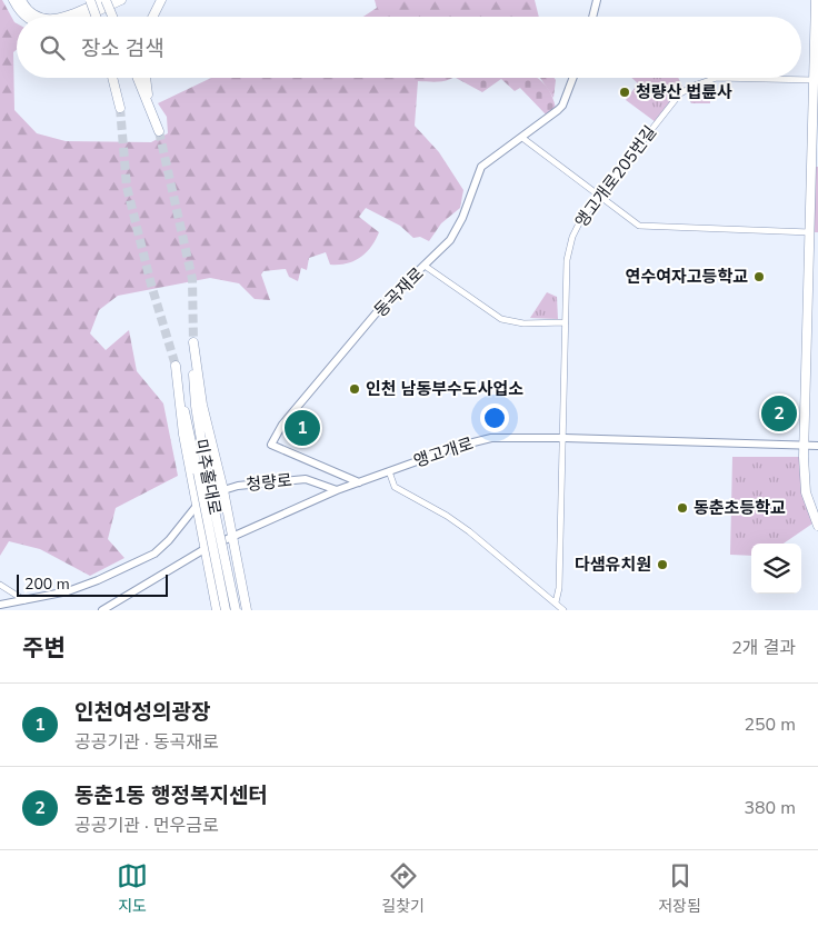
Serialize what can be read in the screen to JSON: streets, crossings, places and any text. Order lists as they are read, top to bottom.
{
  "streets": {
    "main road": ["미추홀대로"],
    "street": [
      "앵고개로205번길",
      "동곡재로",
      "앵고개로",
      "청량로"
    ]
  },
  "crossings": [
    ["앵고개로205번길", "앵고개로"],
    ["동곡재로", "앵고개로"],
    ["앵고개로", "청량로"],
    ["미추홀대로", "청량로"]
  ],
  "places": [
    "청량산 법륜사",
    "연수여자고등학교",
    "인천 남동부수도사업소",
    "동춘초등학교",
    "다샘유치원"
  ],
  "scale_bar": "200 m",
  "page": {
    "search": "장소 검색",
    "pins": ["2", "1"],
    "scale": "200 m",
    "heading": ["주변", "2개 결과"],
    "list": [
      {
        "mark": "1",
        "name": "인천여성의광장",
        "note": "공공기관 · 동곡재로",
        "value": "250 m"
      },
      {
        "mark": "2",
        "name": "동춘1동 행정복지센터",
        "note": "공공기관 · 먼우금로",
        "value": "380 m"
      }
    ],
    "nav": ["지도", "길찾기", "저장됨"]
  }
}
